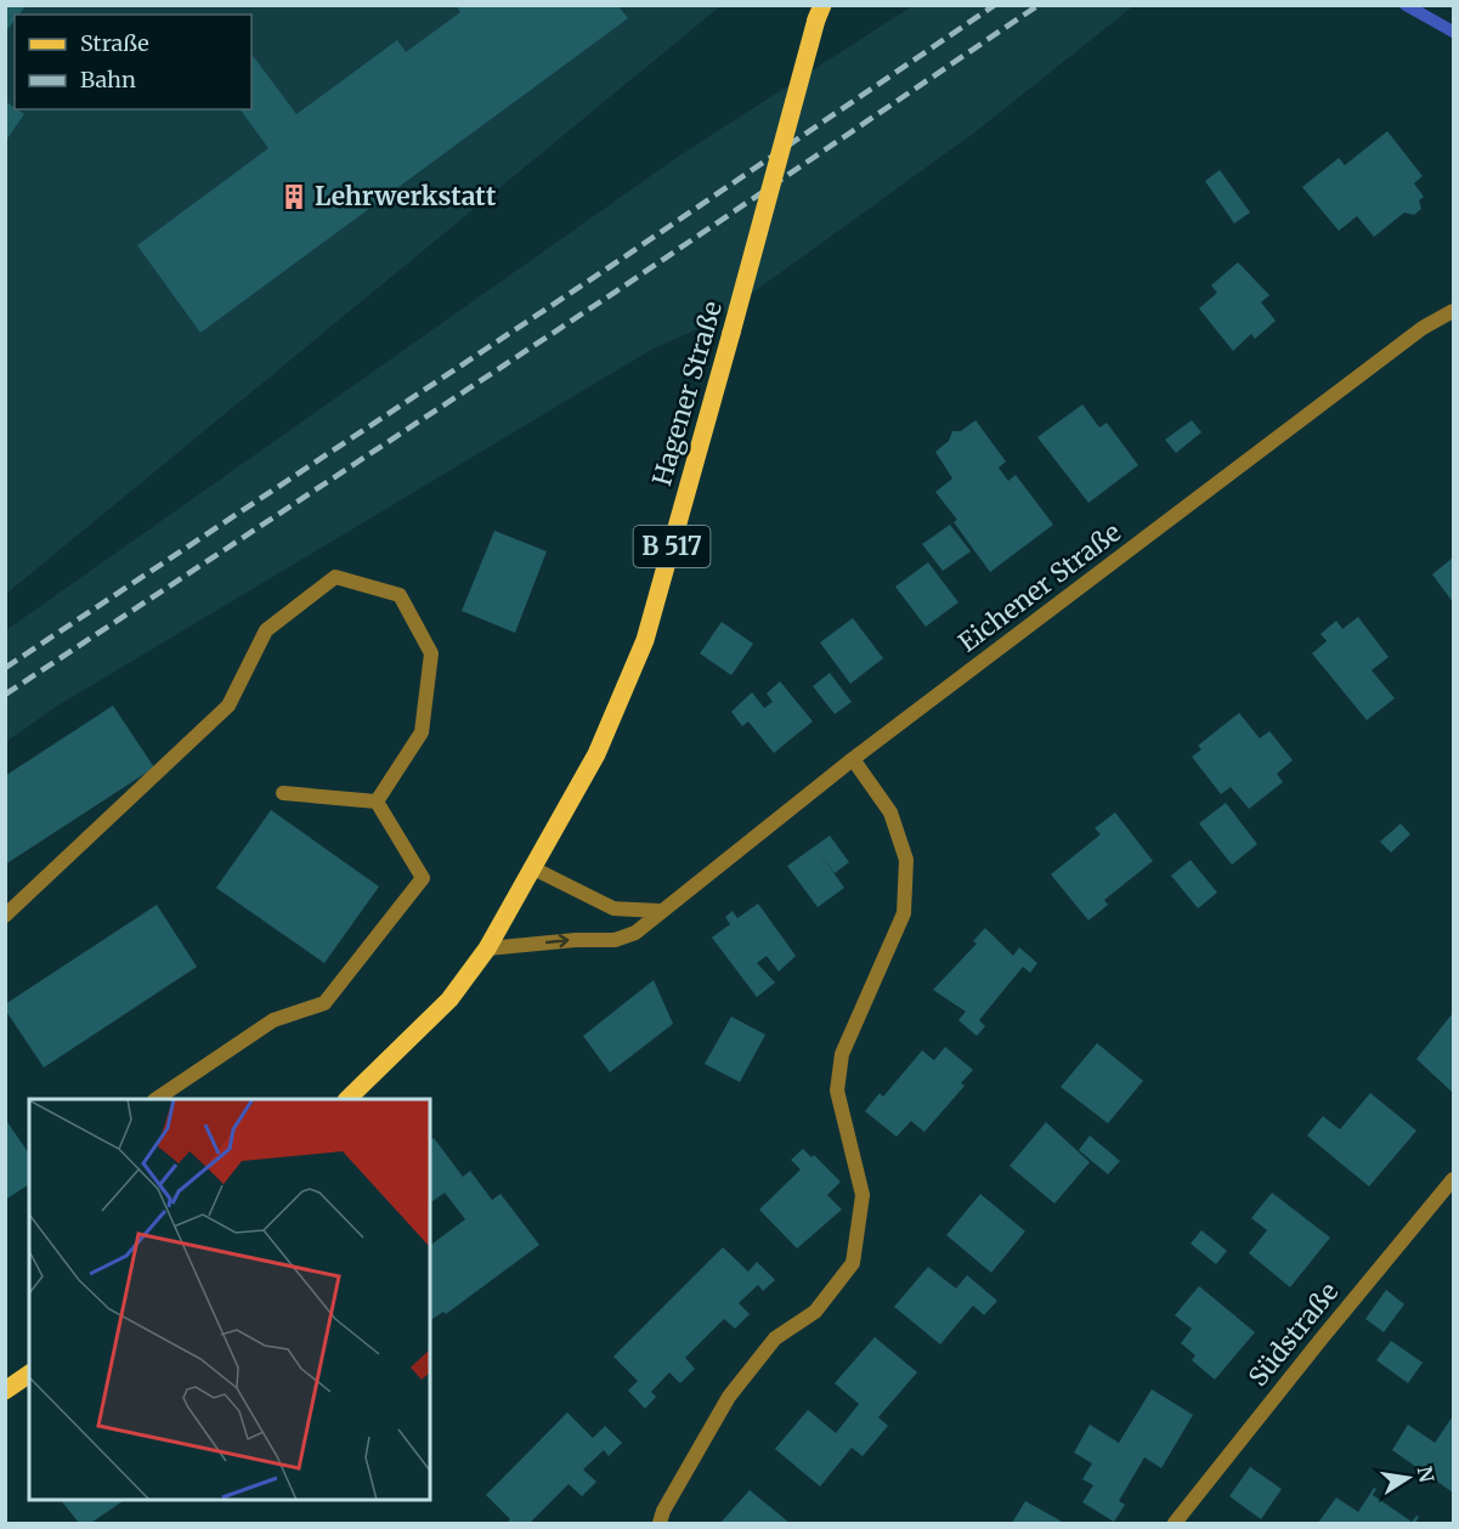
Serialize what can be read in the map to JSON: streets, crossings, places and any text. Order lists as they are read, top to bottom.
{
  "streets": {
    "main road": ["Hagener Straße", "B 517"],
    "street": ["Eichener Straße", "Südstraße"]
  },
  "crossings": [
    ["Hagener Straße", "Eichener Straße"]
  ],
  "places": {
    "building": ["Lehrwerkstatt"]
  },
  "legend": ["Straße", "Bahn"],
  "north": "right"
}
